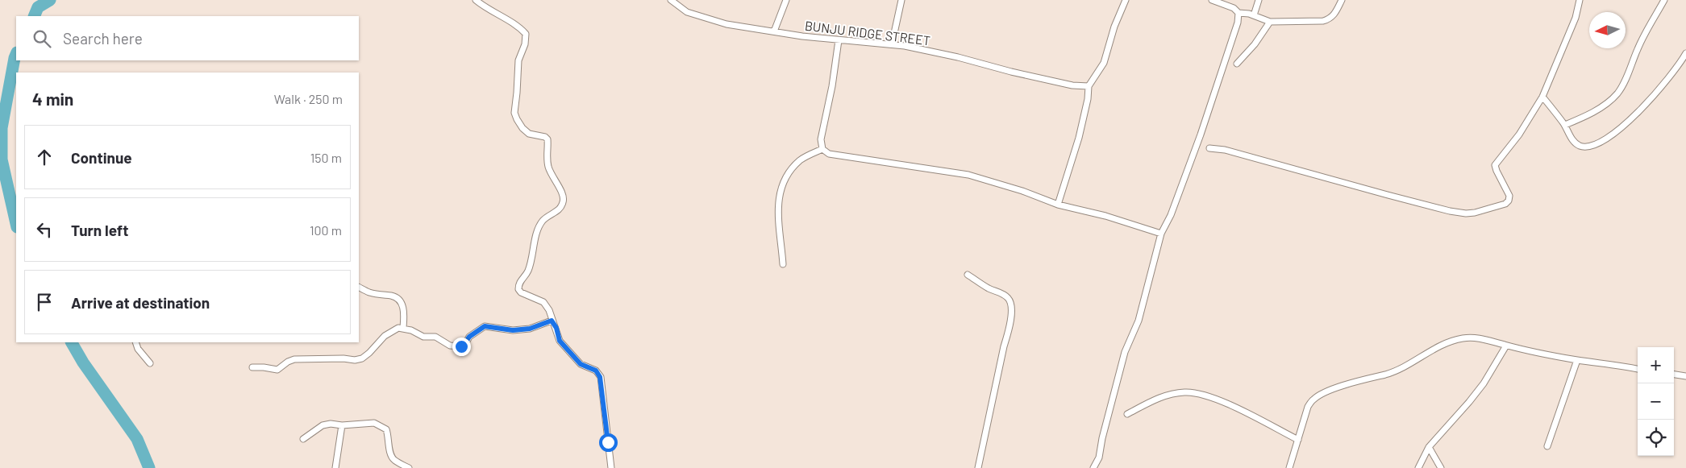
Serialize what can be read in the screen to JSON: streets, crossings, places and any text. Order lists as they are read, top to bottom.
{
  "streets": {
    "street": ["BUNJU RIDGE STREET"]
  },
  "north": "left",
  "page": {
    "search": "Search here",
    "heading": ["4 min", "Walk · 250 m"],
    "list": [
      ["Continue", "150 m"],
      ["Turn left", "100 m"],
      "Arrive at destination"
    ],
    "map_buttons": ["+", "−"]
  }
}
